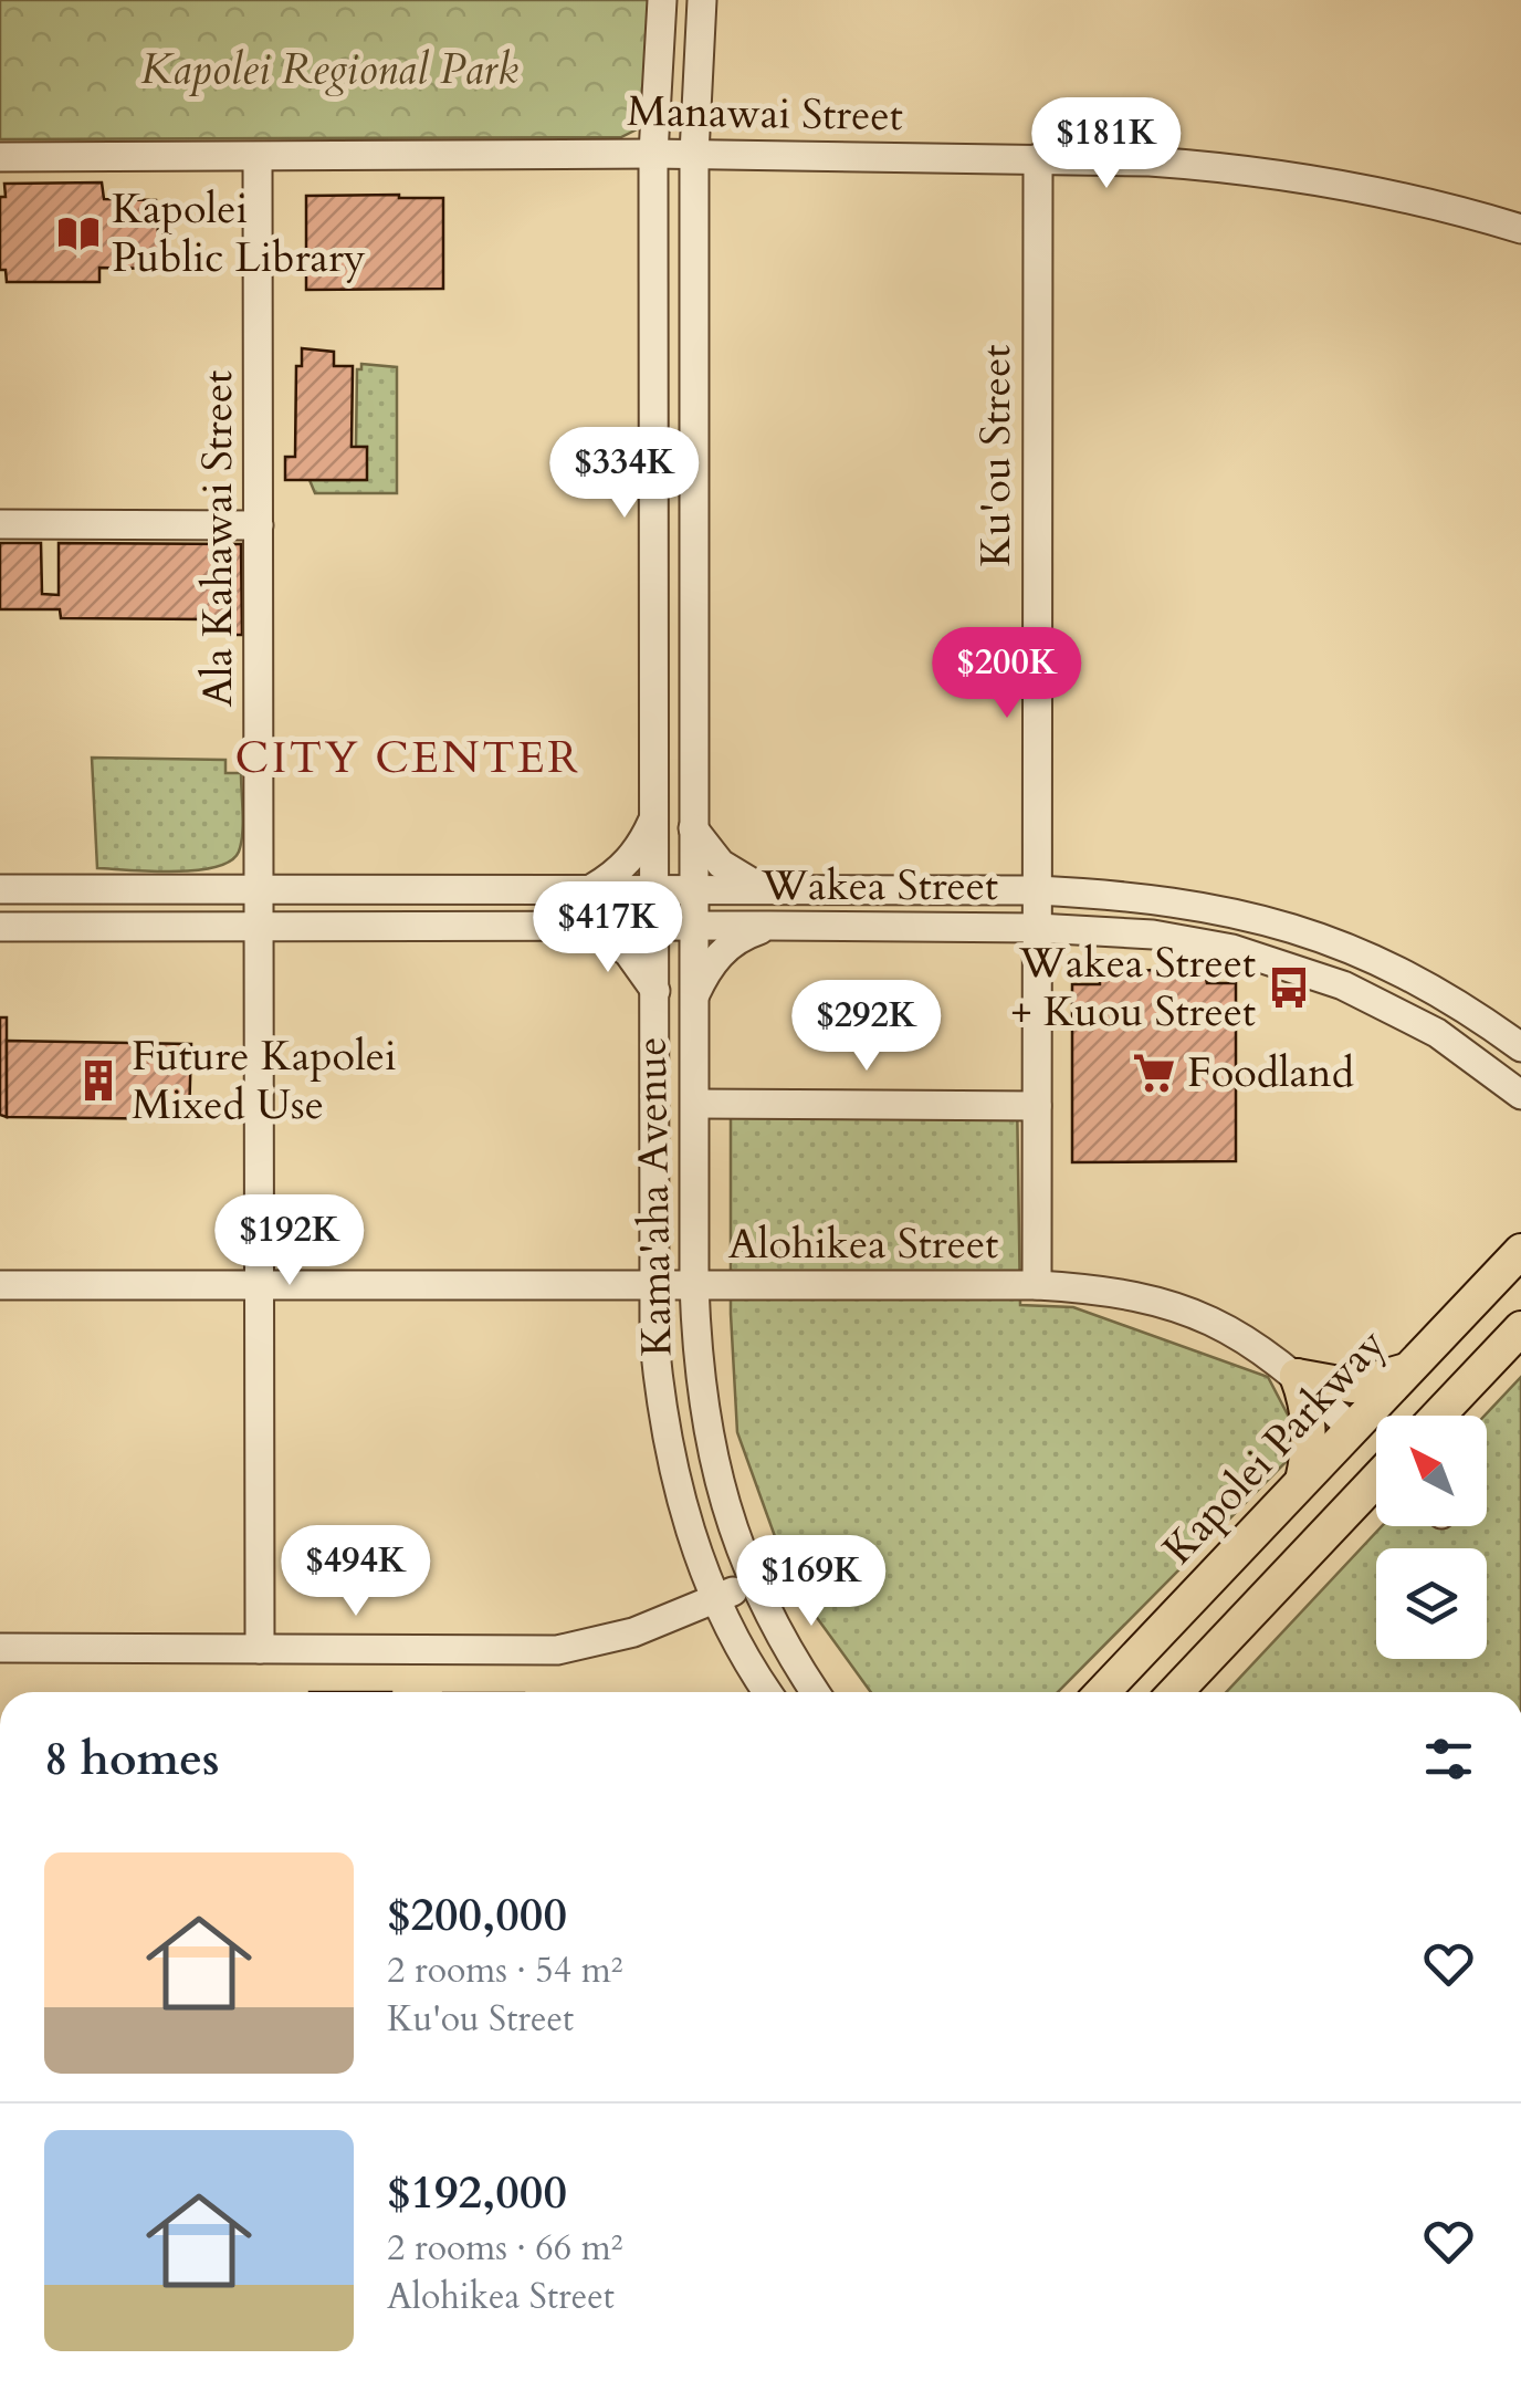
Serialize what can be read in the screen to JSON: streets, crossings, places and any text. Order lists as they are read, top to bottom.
{
  "streets": {
    "main road": ["Kapolei Parkway"],
    "street": [
      "Manawai Street",
      "Ku'ou Street",
      "Ala Kahawai Street",
      "Wakea Street",
      "Kama'aha Avenue",
      "Alohikea Street"
    ]
  },
  "crossings": [
    ["Manawai Street", "Ku'ou Street"],
    ["Manawai Street", "Ala Kahawai Street"],
    ["Manawai Street", "Kama'aha Avenue"],
    ["Ku'ou Street", "Wakea Street"],
    ["Ku'ou Street", "Alohikea Street"],
    ["Ala Kahawai Street", "Wakea Street"],
    ["Ala Kahawai Street", "Alohikea Street"],
    ["Wakea Street", "Kama'aha Avenue"],
    ["Kama'aha Avenue", "Alohikea Street"],
    ["Alohikea Street", "Kapolei Parkway"]
  ],
  "districts": ["CITY CENTER"],
  "parks": ["Kapolei Regional Park"],
  "places": {
    "library": ["Kapolei Public Library"],
    "bus stop": ["Wakea Street + Kuou Street"],
    "supermarket": ["Foodland"],
    "building": ["Future Kapolei Mixed Use"]
  },
  "north": "top left",
  "page": {
    "price": [
      "$181K",
      "$334K",
      "$200K",
      "$417K",
      "$292K",
      "$192K",
      "$494K",
      "$169K"
    ],
    "heading": "8 homes",
    "list": [
      {
        "name": "$200,000",
        "note": "2 rooms · 54 m² · Ku'ou Street"
      },
      {
        "name": "$192,000",
        "note": "2 rooms · 66 m² · Alohikea Street"
      }
    ]
  }
}
